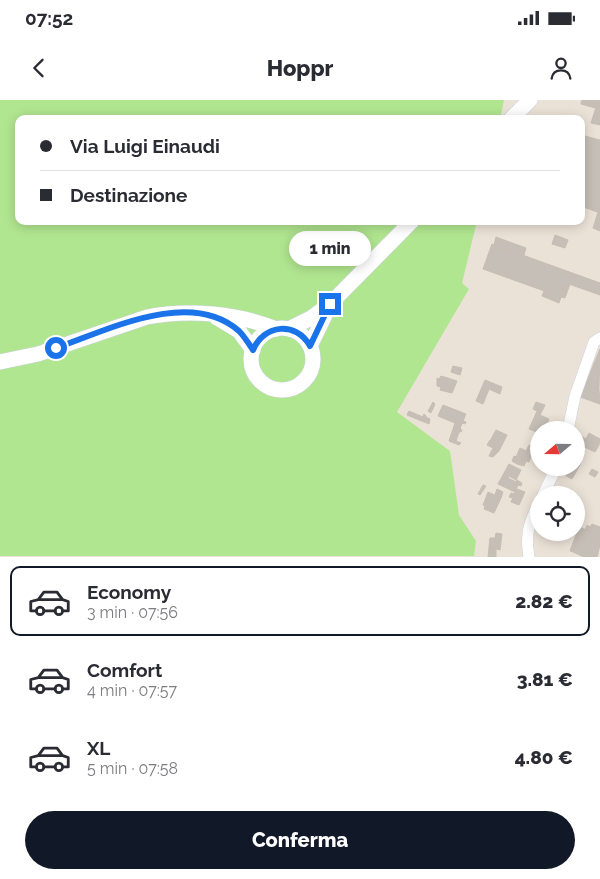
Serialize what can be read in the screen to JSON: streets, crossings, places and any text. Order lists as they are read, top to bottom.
{
  "north": "left",
  "page": {
    "status": "07:52",
    "header": "Hoppr",
    "banner": ["Via Luigi Einaudi", "Destinazione"],
    "bubble": "1 min",
    "list": [
      {
        "name": "Economy",
        "note": "3 min · 07:56",
        "value": "2.82 €"
      },
      {
        "name": "Comfort",
        "note": "4 min · 07:57",
        "value": "3.81 €"
      },
      {
        "name": "XL",
        "note": "5 min · 07:58",
        "value": "4.80 €"
      }
    ],
    "buttons": "Conferma"
  }
}
